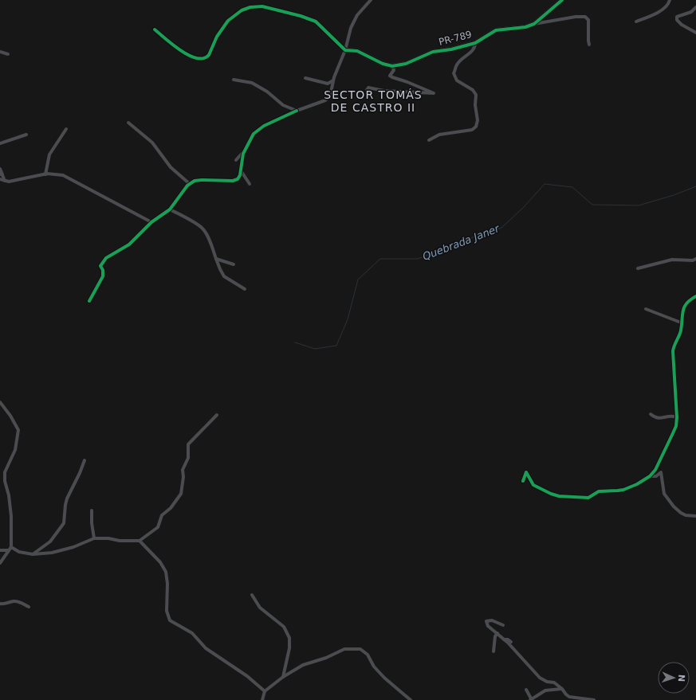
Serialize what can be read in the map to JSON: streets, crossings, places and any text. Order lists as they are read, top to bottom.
{
  "streets": {
    "street": ["PR-789"]
  },
  "districts": ["SECTOR TOMÁS DE CASTRO II"],
  "water": ["Quebrada Janer"],
  "north": "right"
}
